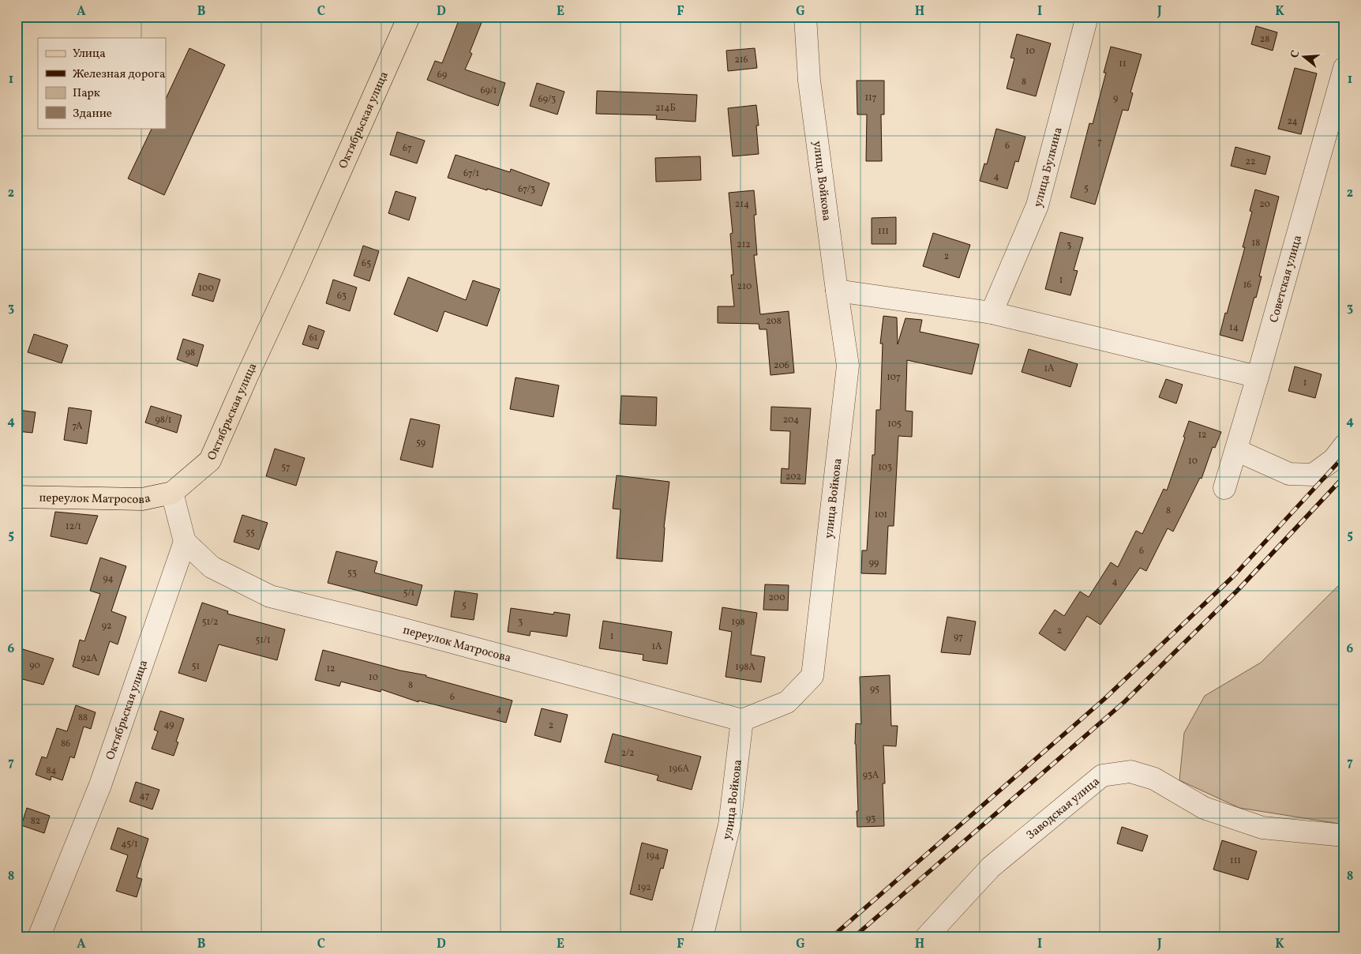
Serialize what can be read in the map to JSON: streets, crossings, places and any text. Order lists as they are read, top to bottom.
{
  "streets": {
    "main road": ["Октябрьская улица", "переулок Матросова"],
    "street": [
      "улица Булкина",
      "улица Войкова",
      "Советская улица",
      "Заводская улица"
    ]
  },
  "crossings": [
    ["Октябрьская улица", "переулок Матросова"],
    ["улица Войкова", "переулок Матросова"]
  ],
  "house_numbers": [
    "28",
    "10",
    "216",
    "11",
    "69",
    "8",
    "69/1",
    "117",
    "9",
    "69/3",
    "214Б",
    "24",
    "7",
    "6",
    "67",
    "22",
    "67/1",
    "4",
    "5",
    "67/3",
    "214",
    "20",
    "111",
    "18",
    "212",
    "3",
    "2",
    "65",
    "1",
    "16",
    "210",
    "100",
    "63",
    "208",
    "14",
    "61",
    "98",
    "206",
    "1А",
    "107",
    "1",
    "98/1",
    "204",
    "105",
    "7А",
    "12",
    "59",
    "10",
    "57",
    "103",
    "202",
    "8",
    "101",
    "12/1",
    "55",
    "6",
    "99",
    "53",
    "94",
    "4",
    "5/1",
    "200",
    "5",
    "51/2",
    "3",
    "198",
    "92",
    "2",
    "1",
    "97",
    "51/1",
    "1А",
    "92А",
    "90",
    "51",
    "198А",
    "12",
    "10",
    "8",
    "95",
    "6",
    "4",
    "88",
    "49",
    "2",
    "86",
    "2/2",
    "196А",
    "84",
    "93А",
    "47",
    "93",
    "82",
    "45/1",
    "194",
    "111",
    "192"
  ],
  "legend": [
    "Улица",
    "Железная дорога",
    "Парк",
    "Здание"
  ],
  "north": "left",
  "grid": {
    "columns": [
      "A",
      "B",
      "C",
      "D",
      "E",
      "F",
      "G",
      "H",
      "I",
      "J",
      "K"
    ],
    "rows": [
      "1",
      "2",
      "3",
      "4",
      "5",
      "6",
      "7",
      "8"
    ]
  }
}
